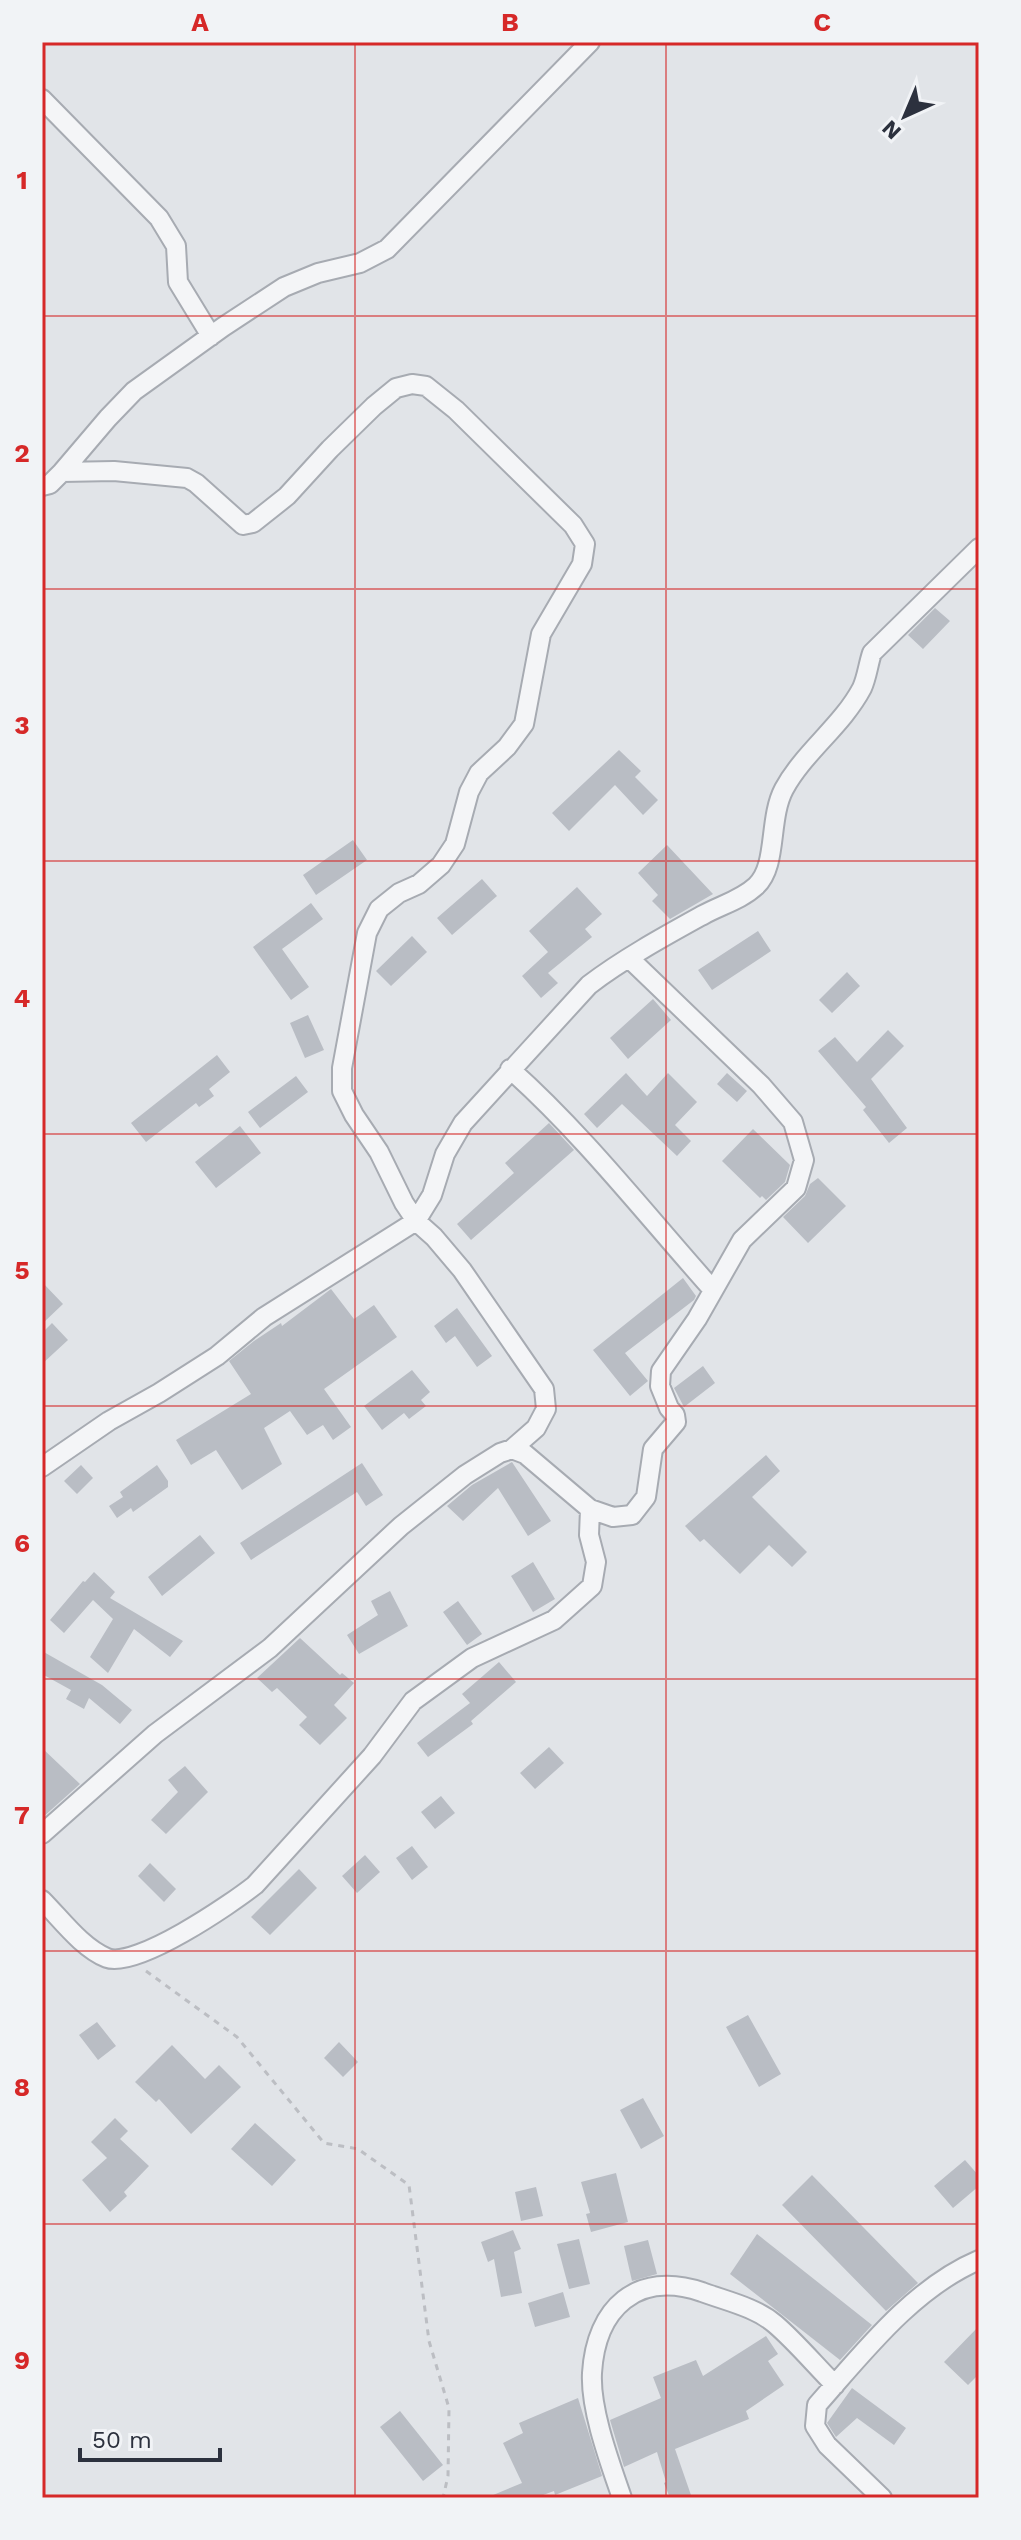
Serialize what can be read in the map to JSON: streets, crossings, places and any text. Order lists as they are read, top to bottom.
{
  "scale_bar": "50 m",
  "north": "bottom left",
  "grid": {
    "columns": ["A", "B", "C"],
    "rows": [
      "1",
      "2",
      "3",
      "4",
      "5",
      "6",
      "7",
      "8",
      "9"
    ]
  }
}
